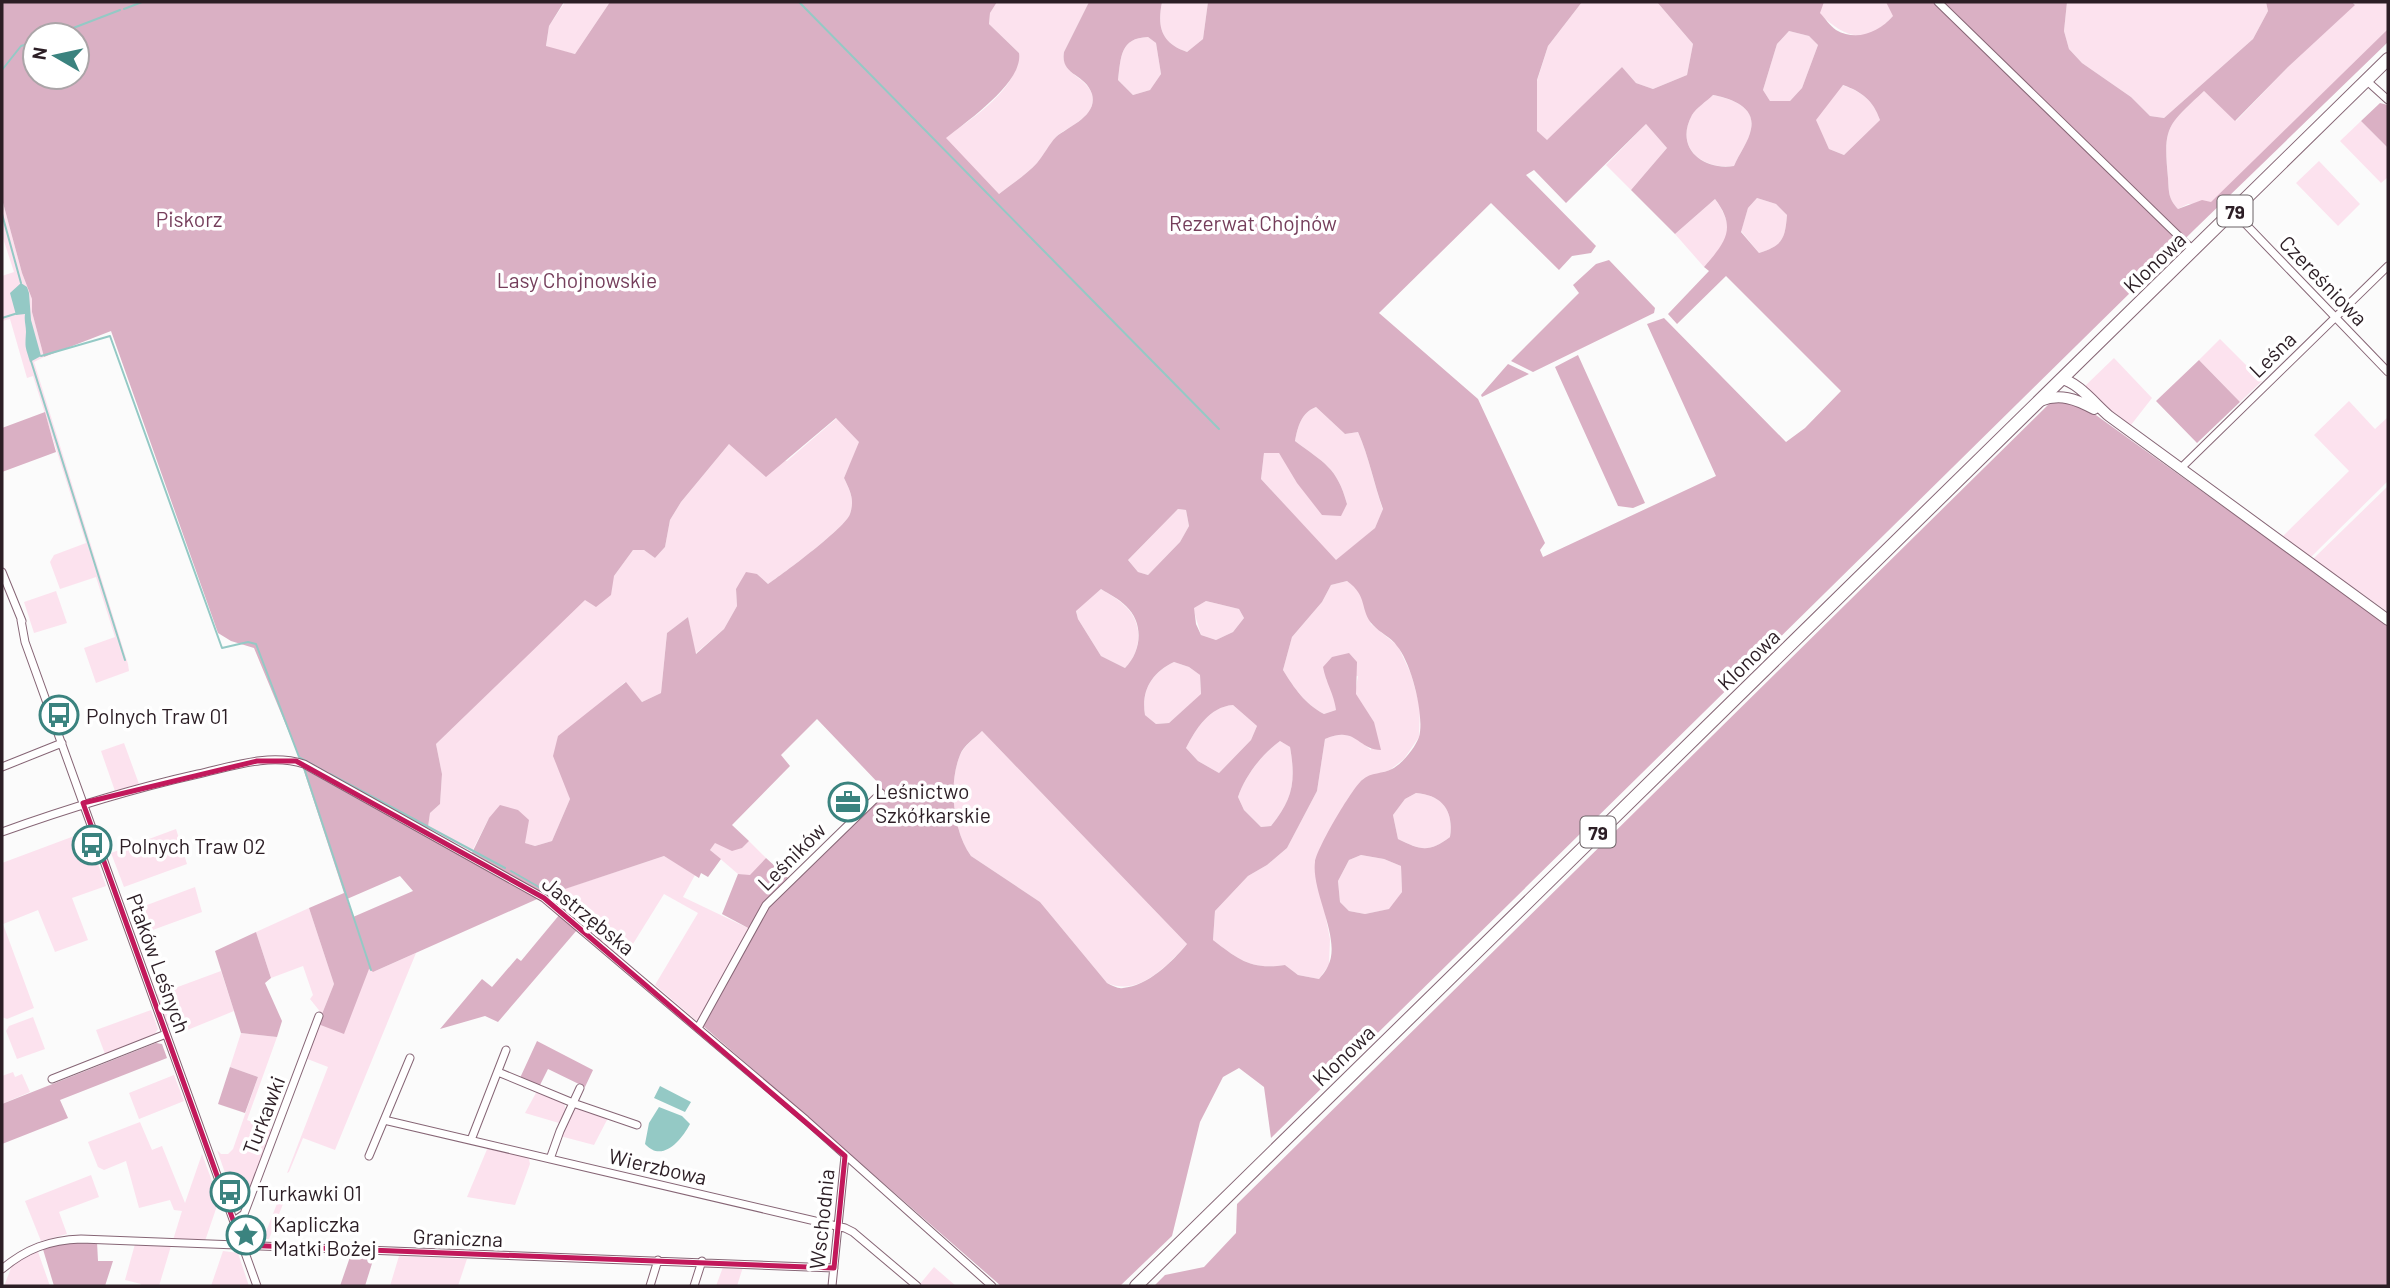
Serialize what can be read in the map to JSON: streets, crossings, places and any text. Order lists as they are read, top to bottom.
{
  "streets": {
    "main road": ["79", "Klonowa"],
    "street": [
      "Czereśniowa",
      "Leśna",
      "Leśników",
      "Jastrzębska",
      "Ptaków Leśnych",
      "Turkawki",
      "Wierzbowa",
      "Wschodnia",
      "Graniczna"
    ]
  },
  "crossings": [
    ["Klonowa", "Czereśniowa"],
    ["Czereśniowa", "Leśna"],
    ["Leśników", "Jastrzębska"],
    ["Jastrzębska", "Ptaków Leśnych"],
    ["Jastrzębska", "Wschodnia"],
    ["Ptaków Leśnych", "Turkawki"],
    ["Ptaków Leśnych", "Graniczna"],
    ["Wierzbowa", "Wschodnia"],
    ["Wschodnia", "Graniczna"]
  ],
  "parks": ["Piskorz", "Rezerwat Chojnów", "Lasy Chojnowskie"],
  "places": {
    "bus stop": ["Polnych Traw 01", "Polnych Traw 02", "Turkawki 01"],
    "office": ["Leśnictwo Szkółkarskie"],
    "place": ["Kapliczka Matki Bożej"]
  },
  "north": "left"
}
